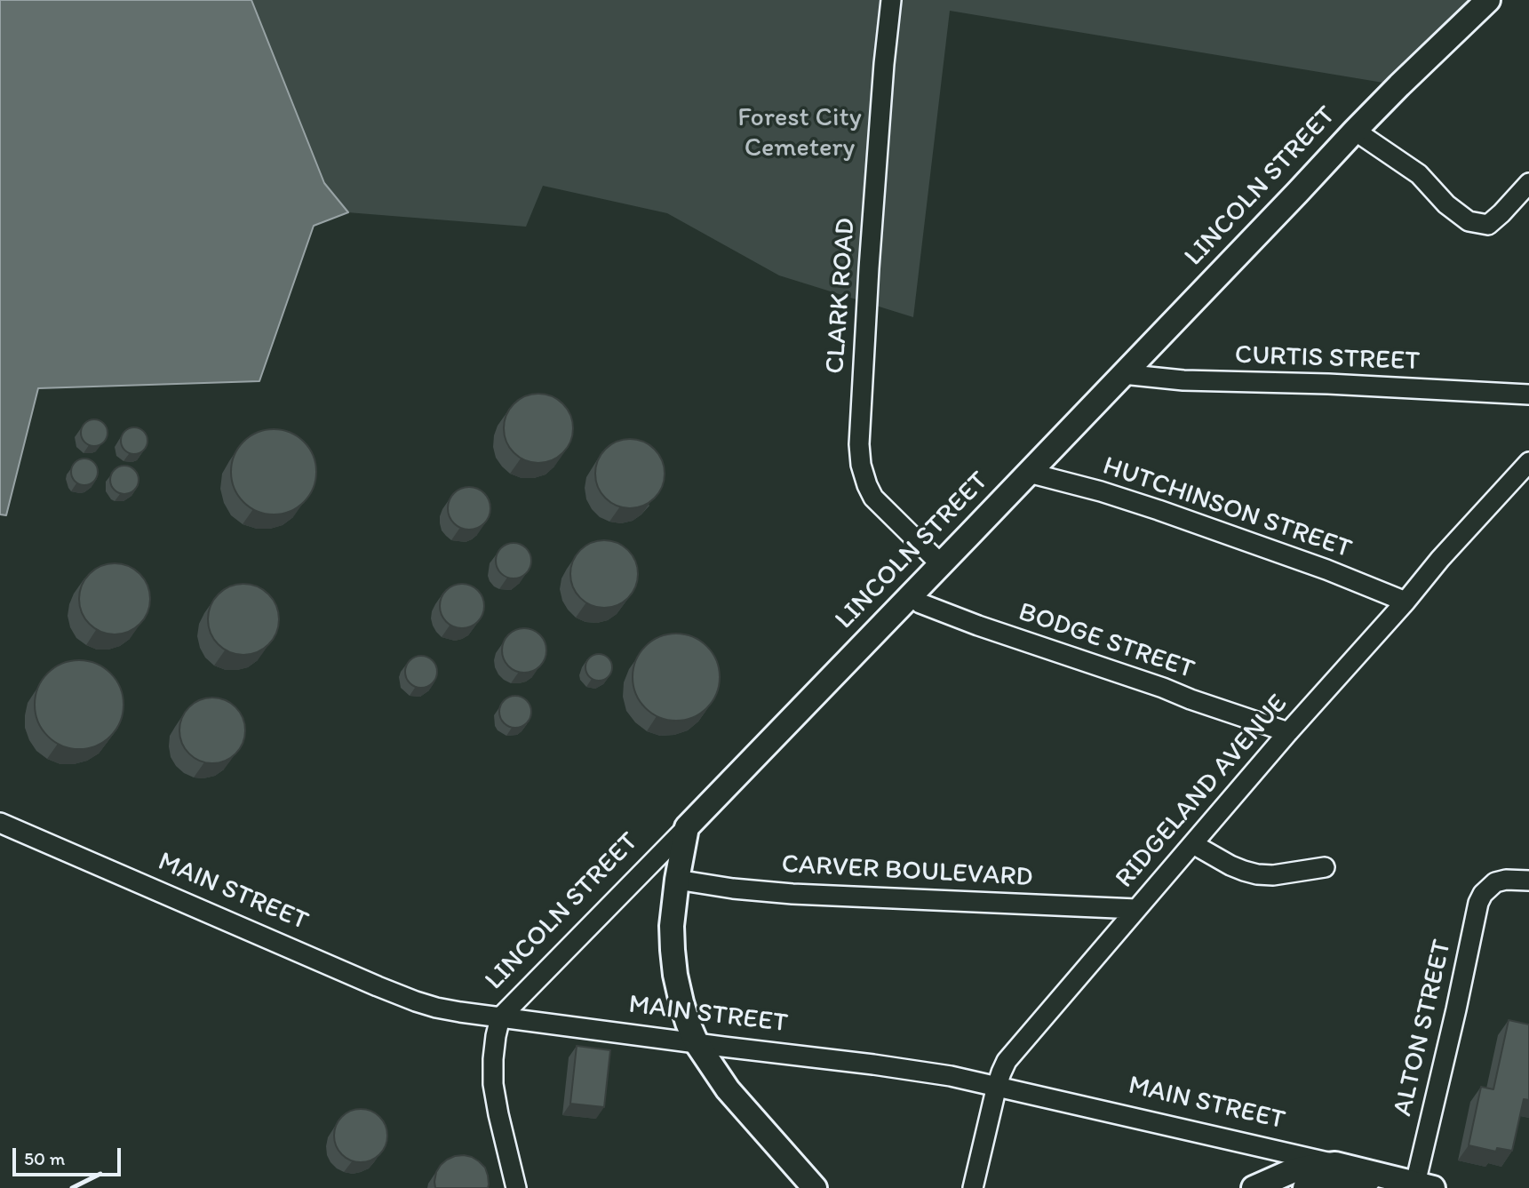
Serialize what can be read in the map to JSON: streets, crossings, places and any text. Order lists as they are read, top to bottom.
{
  "streets": {
    "main road": ["LINCOLN STREET", "MAIN STREET"],
    "street": [
      "CLARK ROAD",
      "CURTIS STREET",
      "HUTCHINSON STREET",
      "BODGE STREET",
      "RIDGELAND AVENUE",
      "CARVER BOULEVARD",
      "ALTON STREET"
    ]
  },
  "crossings": [
    ["LINCOLN STREET", "CLARK ROAD"],
    ["LINCOLN STREET", "CURTIS STREET"],
    ["LINCOLN STREET", "HUTCHINSON STREET"],
    ["LINCOLN STREET", "BODGE STREET"],
    ["LINCOLN STREET", "MAIN STREET"],
    ["HUTCHINSON STREET", "RIDGELAND AVENUE"],
    ["BODGE STREET", "RIDGELAND AVENUE"],
    ["RIDGELAND AVENUE", "CARVER BOULEVARD"],
    ["RIDGELAND AVENUE", "MAIN STREET"],
    ["MAIN STREET", "ALTON STREET"]
  ],
  "parks": ["Forest City Cemetery"],
  "scale_bar": "50 m"
}
